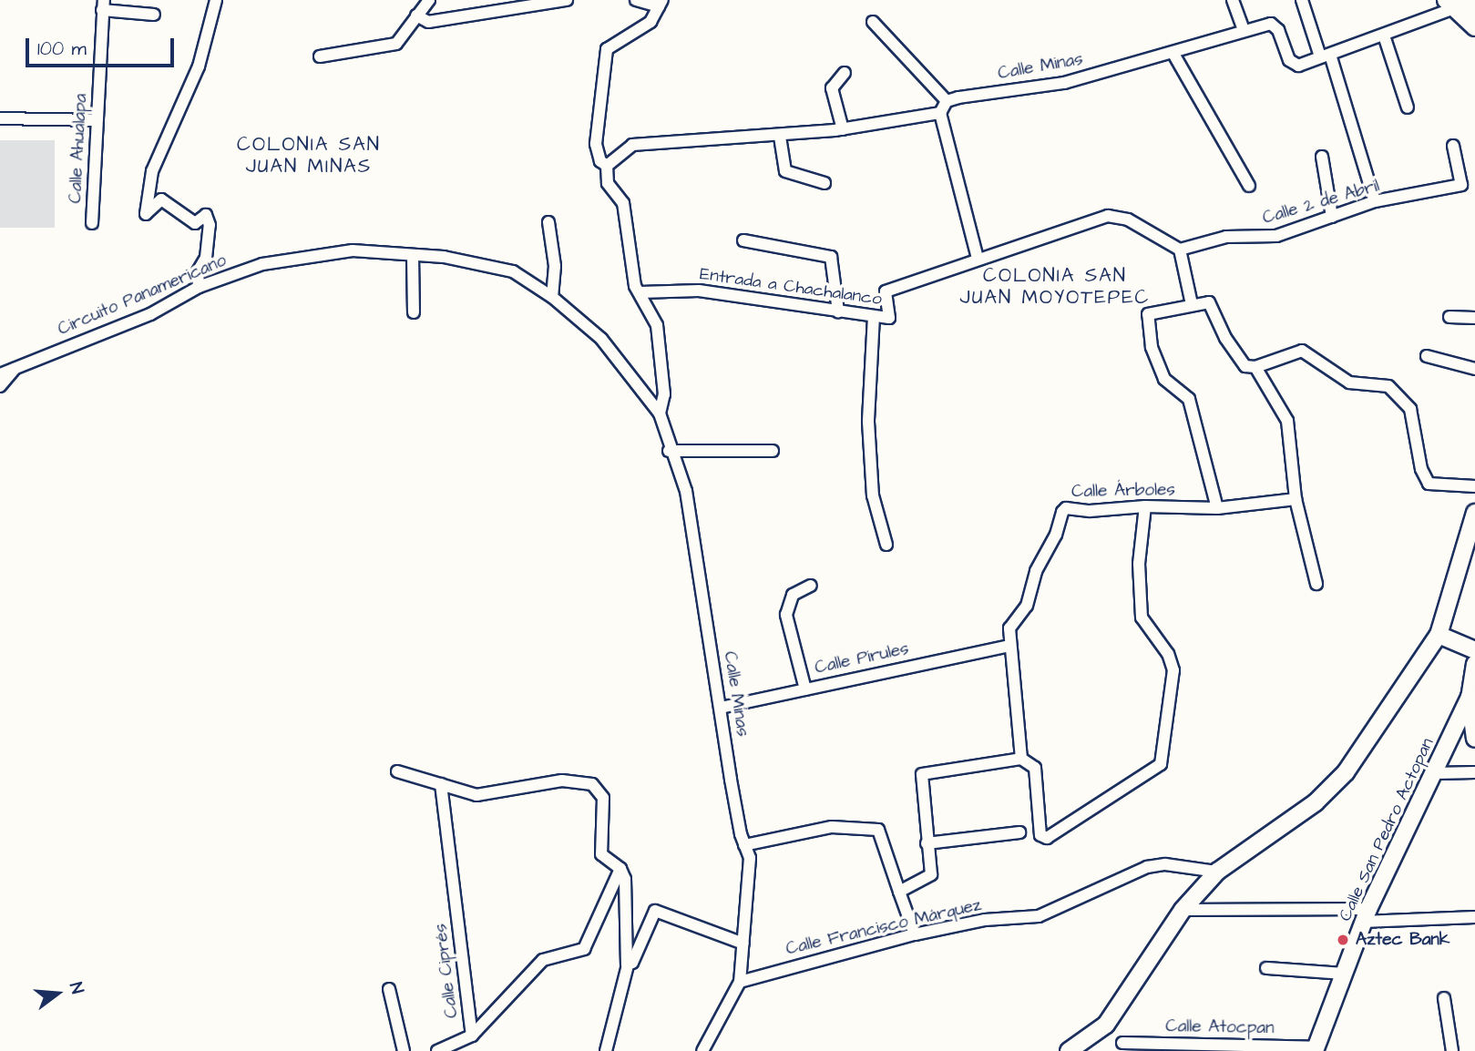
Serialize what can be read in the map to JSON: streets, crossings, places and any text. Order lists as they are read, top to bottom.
{
  "streets": {
    "street": [
      "Calle Minas",
      "Calle Ahualapa",
      "Calle 2 de Abril",
      "Entrada a Chachalanco",
      "Circuito Panamericano",
      "Calle Árboles",
      "Calle Pirules",
      "Calle San Pedro Actopan",
      "Calle Francisco Márquez",
      "Calle Ciprés",
      "Calle Atocpan"
    ]
  },
  "crossings": [
    ["Calle Minas", "Circuito Panamericano"],
    ["Calle Minas", "Calle Pirules"],
    ["Calle Minas", "Calle Francisco Márquez"],
    ["Calle Árboles", "Calle Pirules"],
    ["Calle San Pedro Actopan", "Calle Atocpan"]
  ],
  "districts": ["COLONIA SAN JUAN MINAS", "COLONIA SAN JUAN MOYOTEPEC"],
  "places": ["Aztec Bank"],
  "scale_bar": "100 m",
  "north": "right"
}
